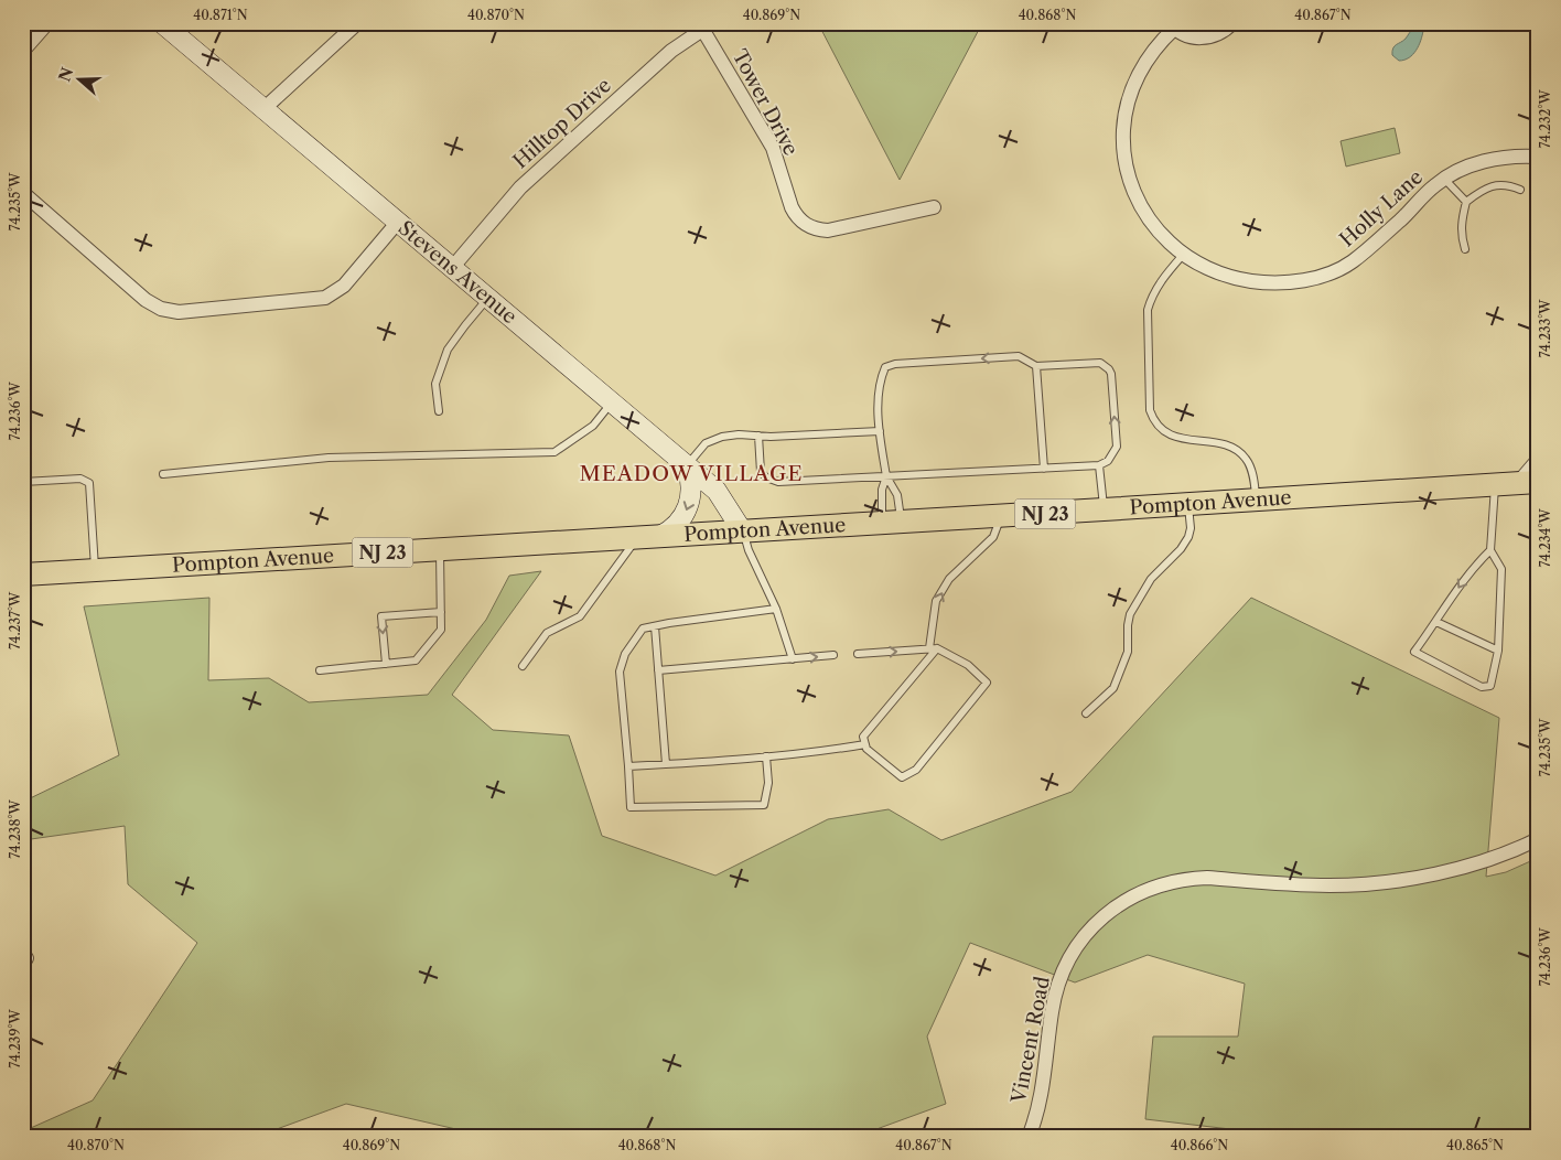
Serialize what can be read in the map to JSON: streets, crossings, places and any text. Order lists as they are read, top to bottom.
{
  "streets": {
    "main road": ["Stevens Avenue", "Pompton Avenue", "NJ 23"],
    "street": [
      "Tower Drive",
      "Hilltop Drive",
      "Holly Lane",
      "Vincent Road"
    ]
  },
  "crossings": [
    ["Tower Drive", "Hilltop Drive"],
    ["Hilltop Drive", "Stevens Avenue"],
    ["Stevens Avenue", "Pompton Avenue"]
  ],
  "districts": ["MEADOW VILLAGE"],
  "north": "left",
  "coordinates": [
    "40.871°N",
    "40.870°N",
    "40.869°N",
    "40.868°N",
    "40.867°N",
    "74.232°W",
    "74.235°W",
    "74.233°W",
    "74.236°W",
    "74.234°W",
    "74.237°W",
    "74.238°W",
    "74.239°W",
    "40.866°N",
    "40.865°N"
  ]
}
